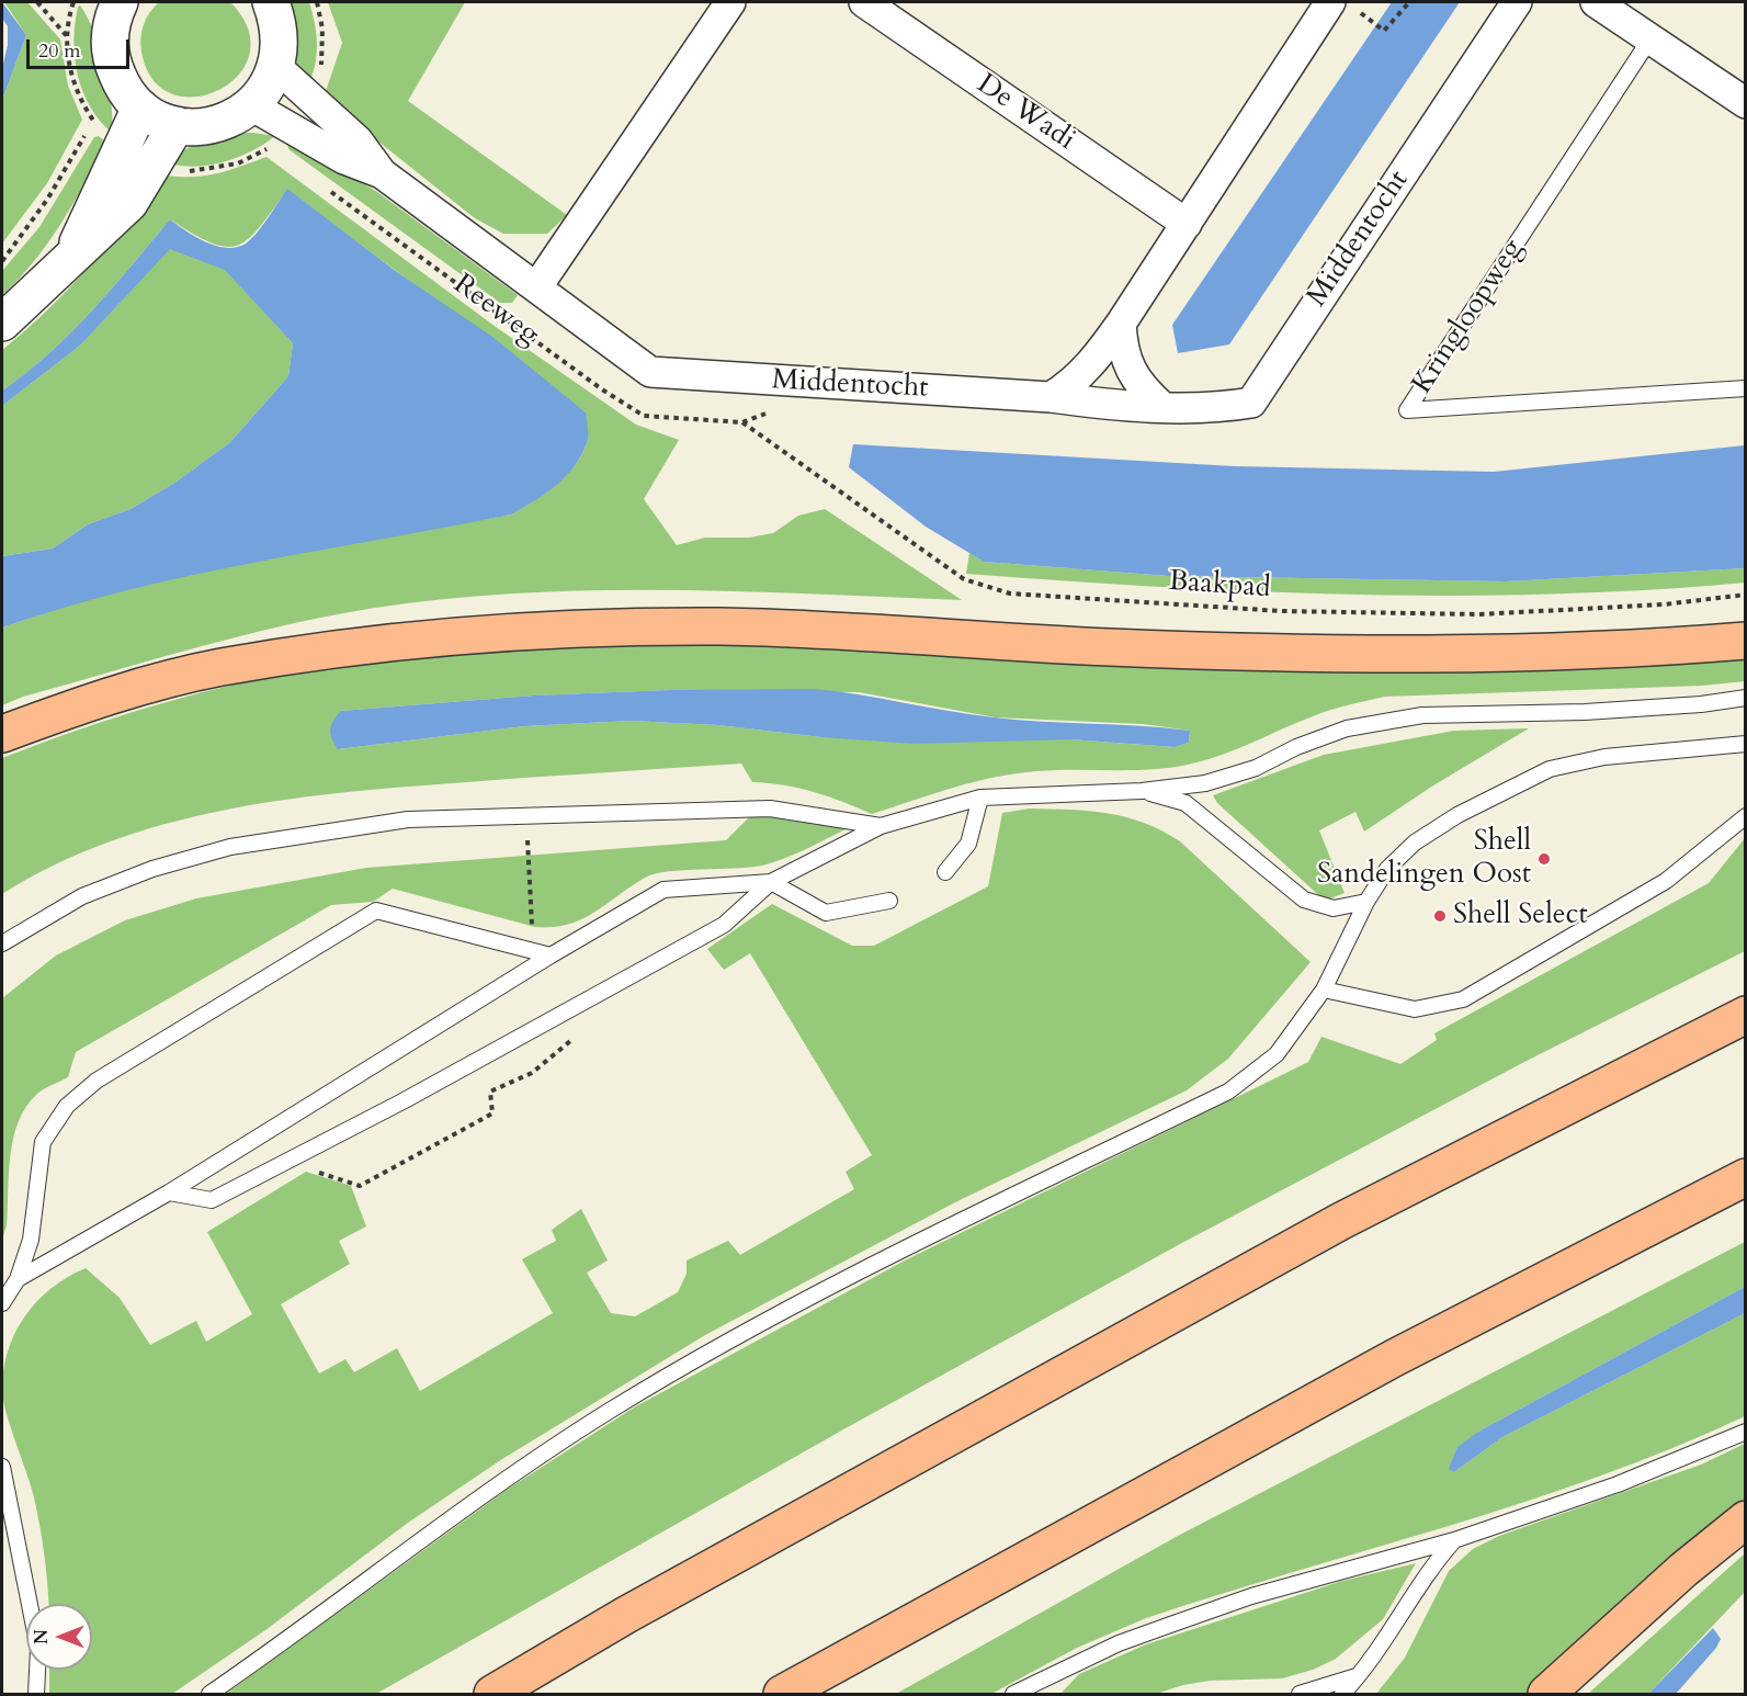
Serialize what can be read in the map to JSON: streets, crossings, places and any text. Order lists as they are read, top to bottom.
{
  "streets": {
    "street": ["De Wadi", "Middentocht", "Reeweg"],
    "lane": ["Kringloopweg"],
    "path": ["Baakpad"]
  },
  "crossings": [
    ["Middentocht", "Reeweg"],
    ["Reeweg", "Baakpad"]
  ],
  "places": ["Shell Sandelingen Oost", "Shell Select"],
  "scale_bar": "20 m",
  "north": "left"
}
